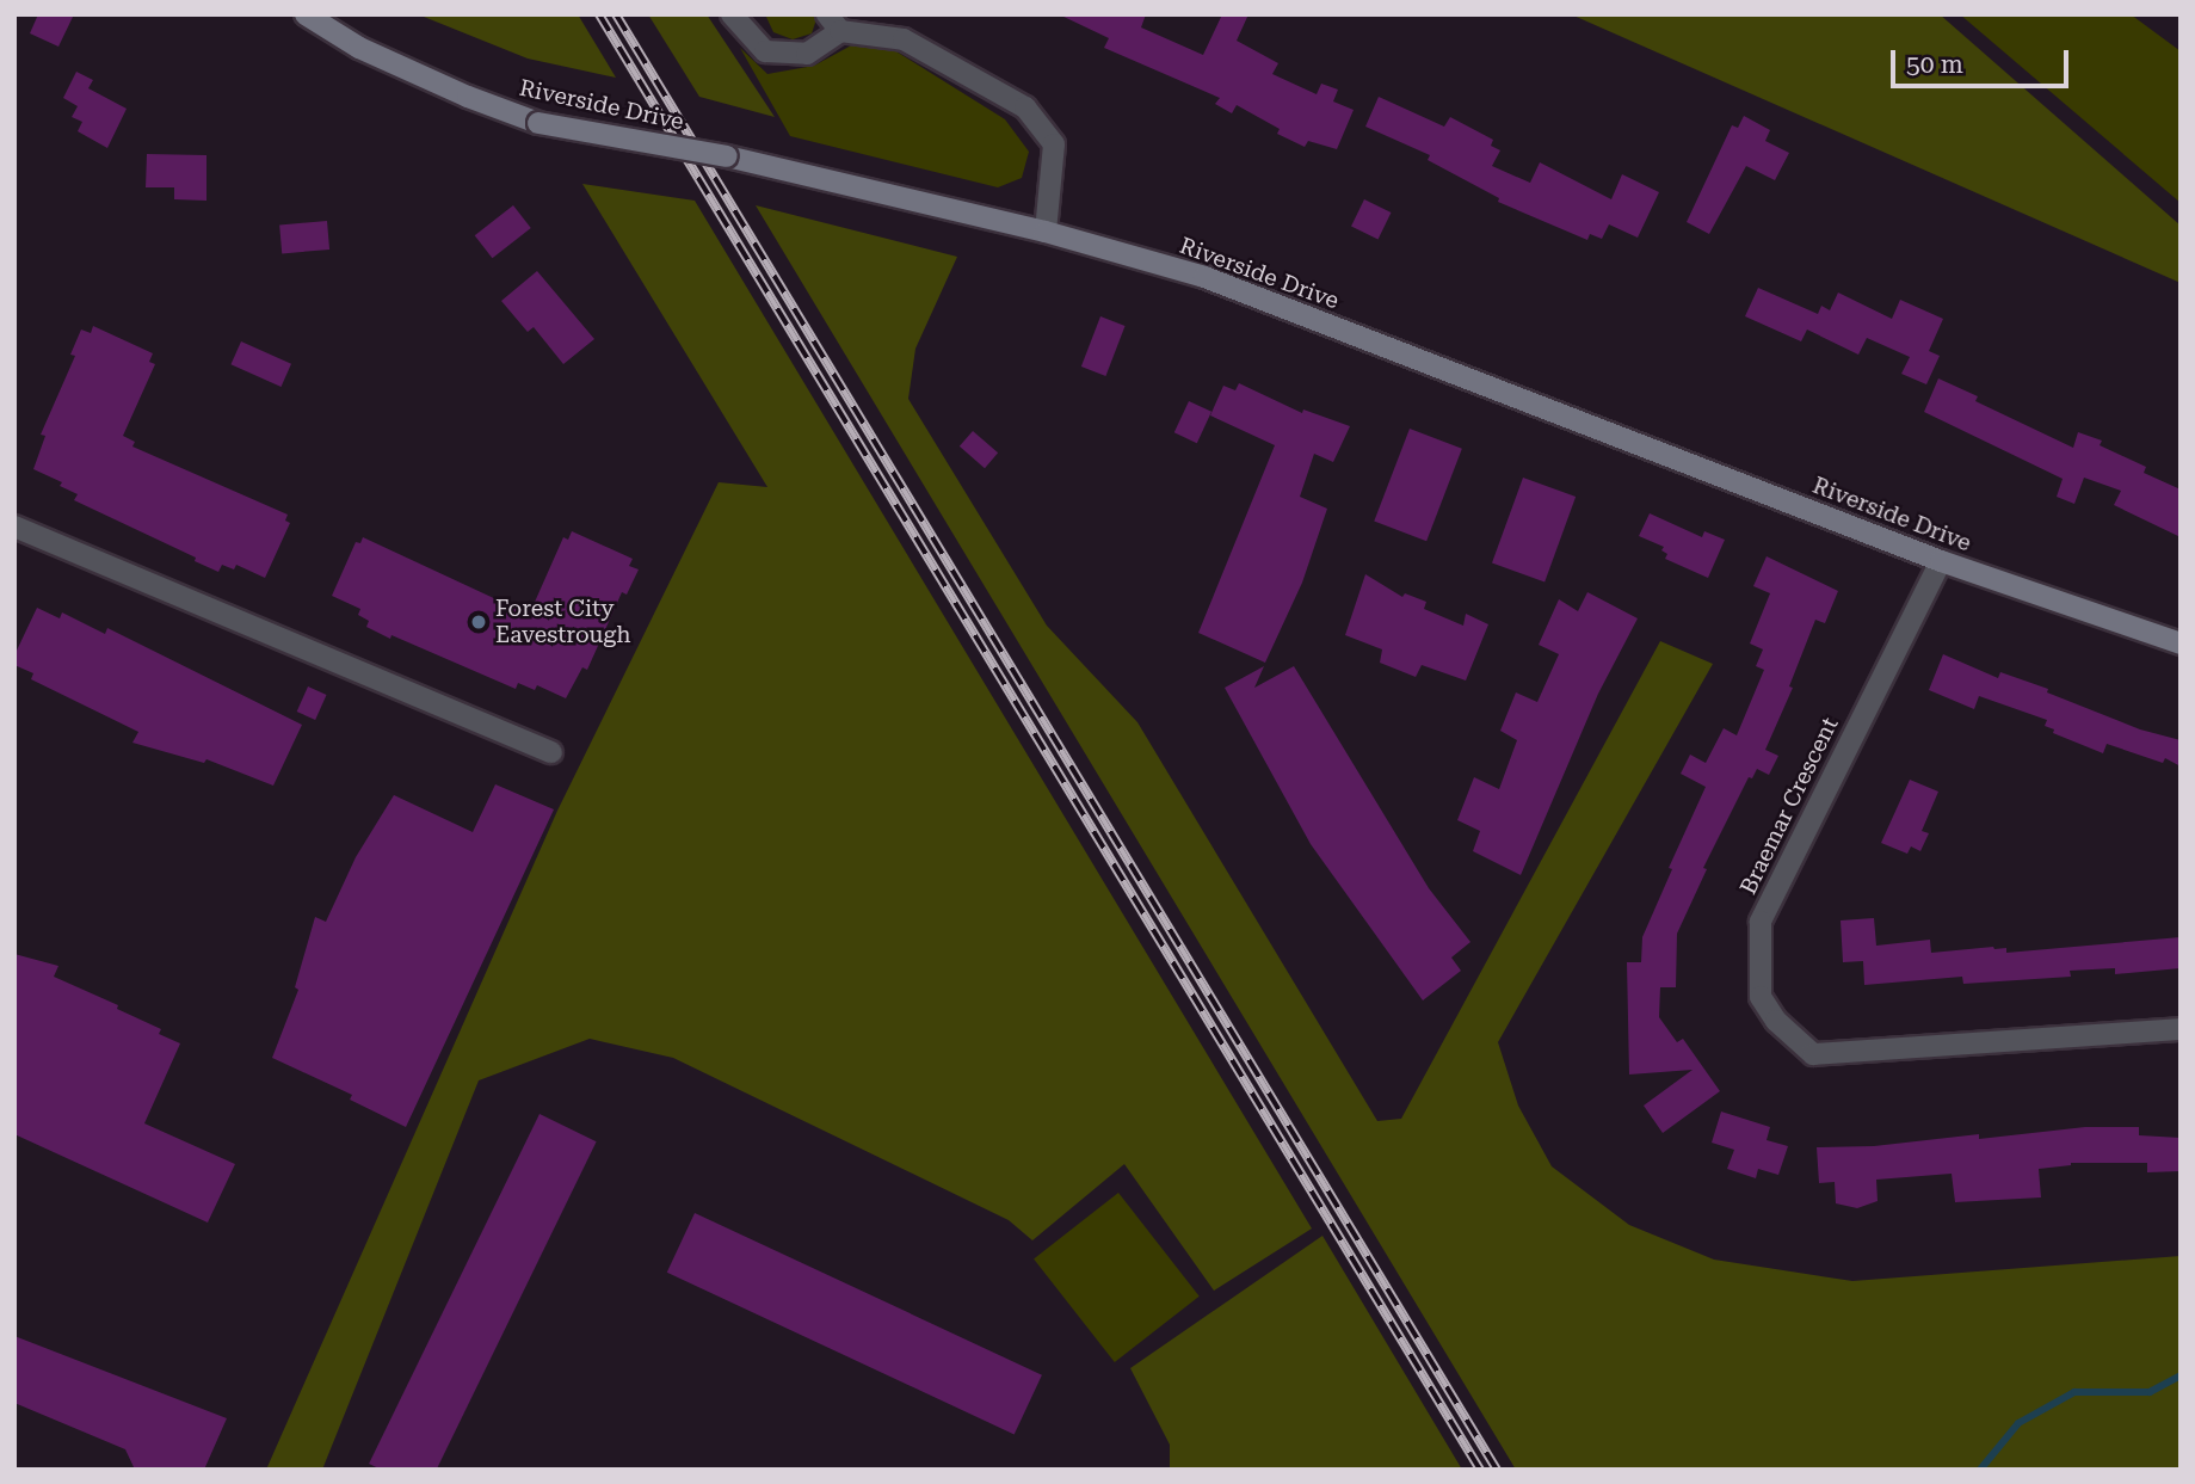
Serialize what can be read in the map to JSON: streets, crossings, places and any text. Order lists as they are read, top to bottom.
{
  "streets": {
    "main road": ["Riverside Drive"],
    "street": ["Braemar Crescent"]
  },
  "crossings": [
    ["Riverside Drive", "Braemar Crescent"]
  ],
  "places": ["Forest City Eavestrough"],
  "scale_bar": "50 m"
}
